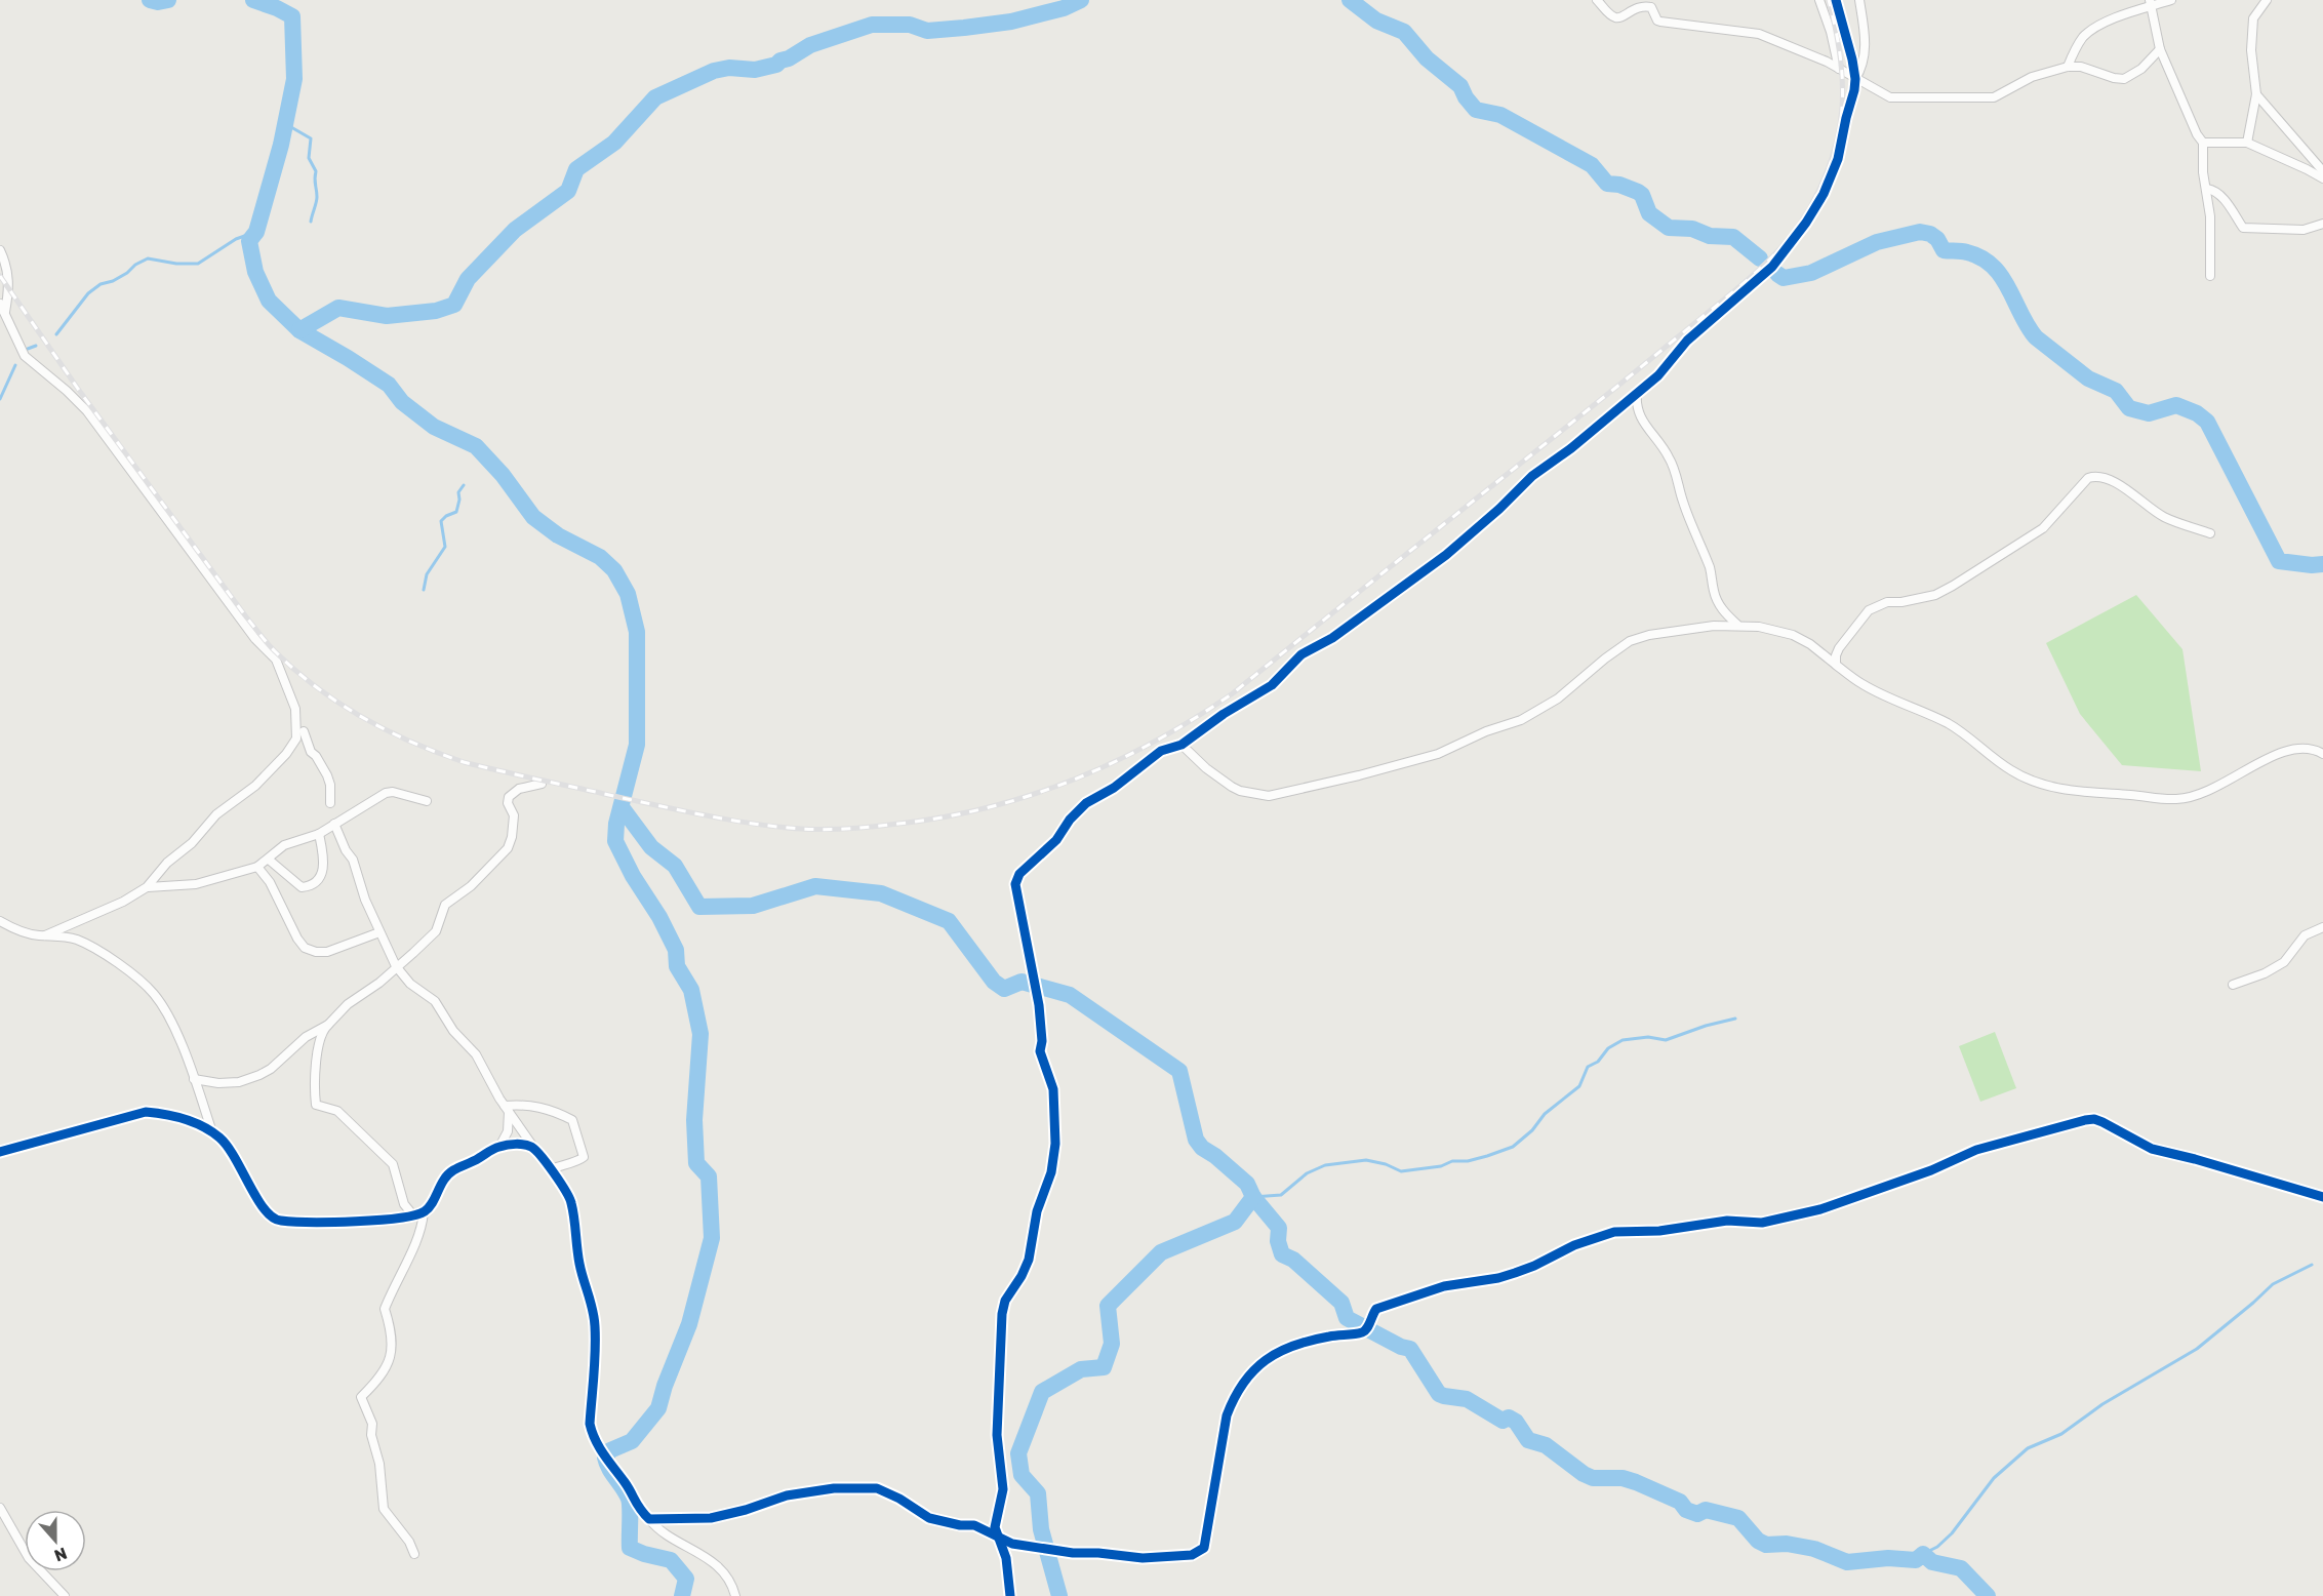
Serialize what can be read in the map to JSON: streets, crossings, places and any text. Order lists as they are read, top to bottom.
{
  "north": "bottom"
}
